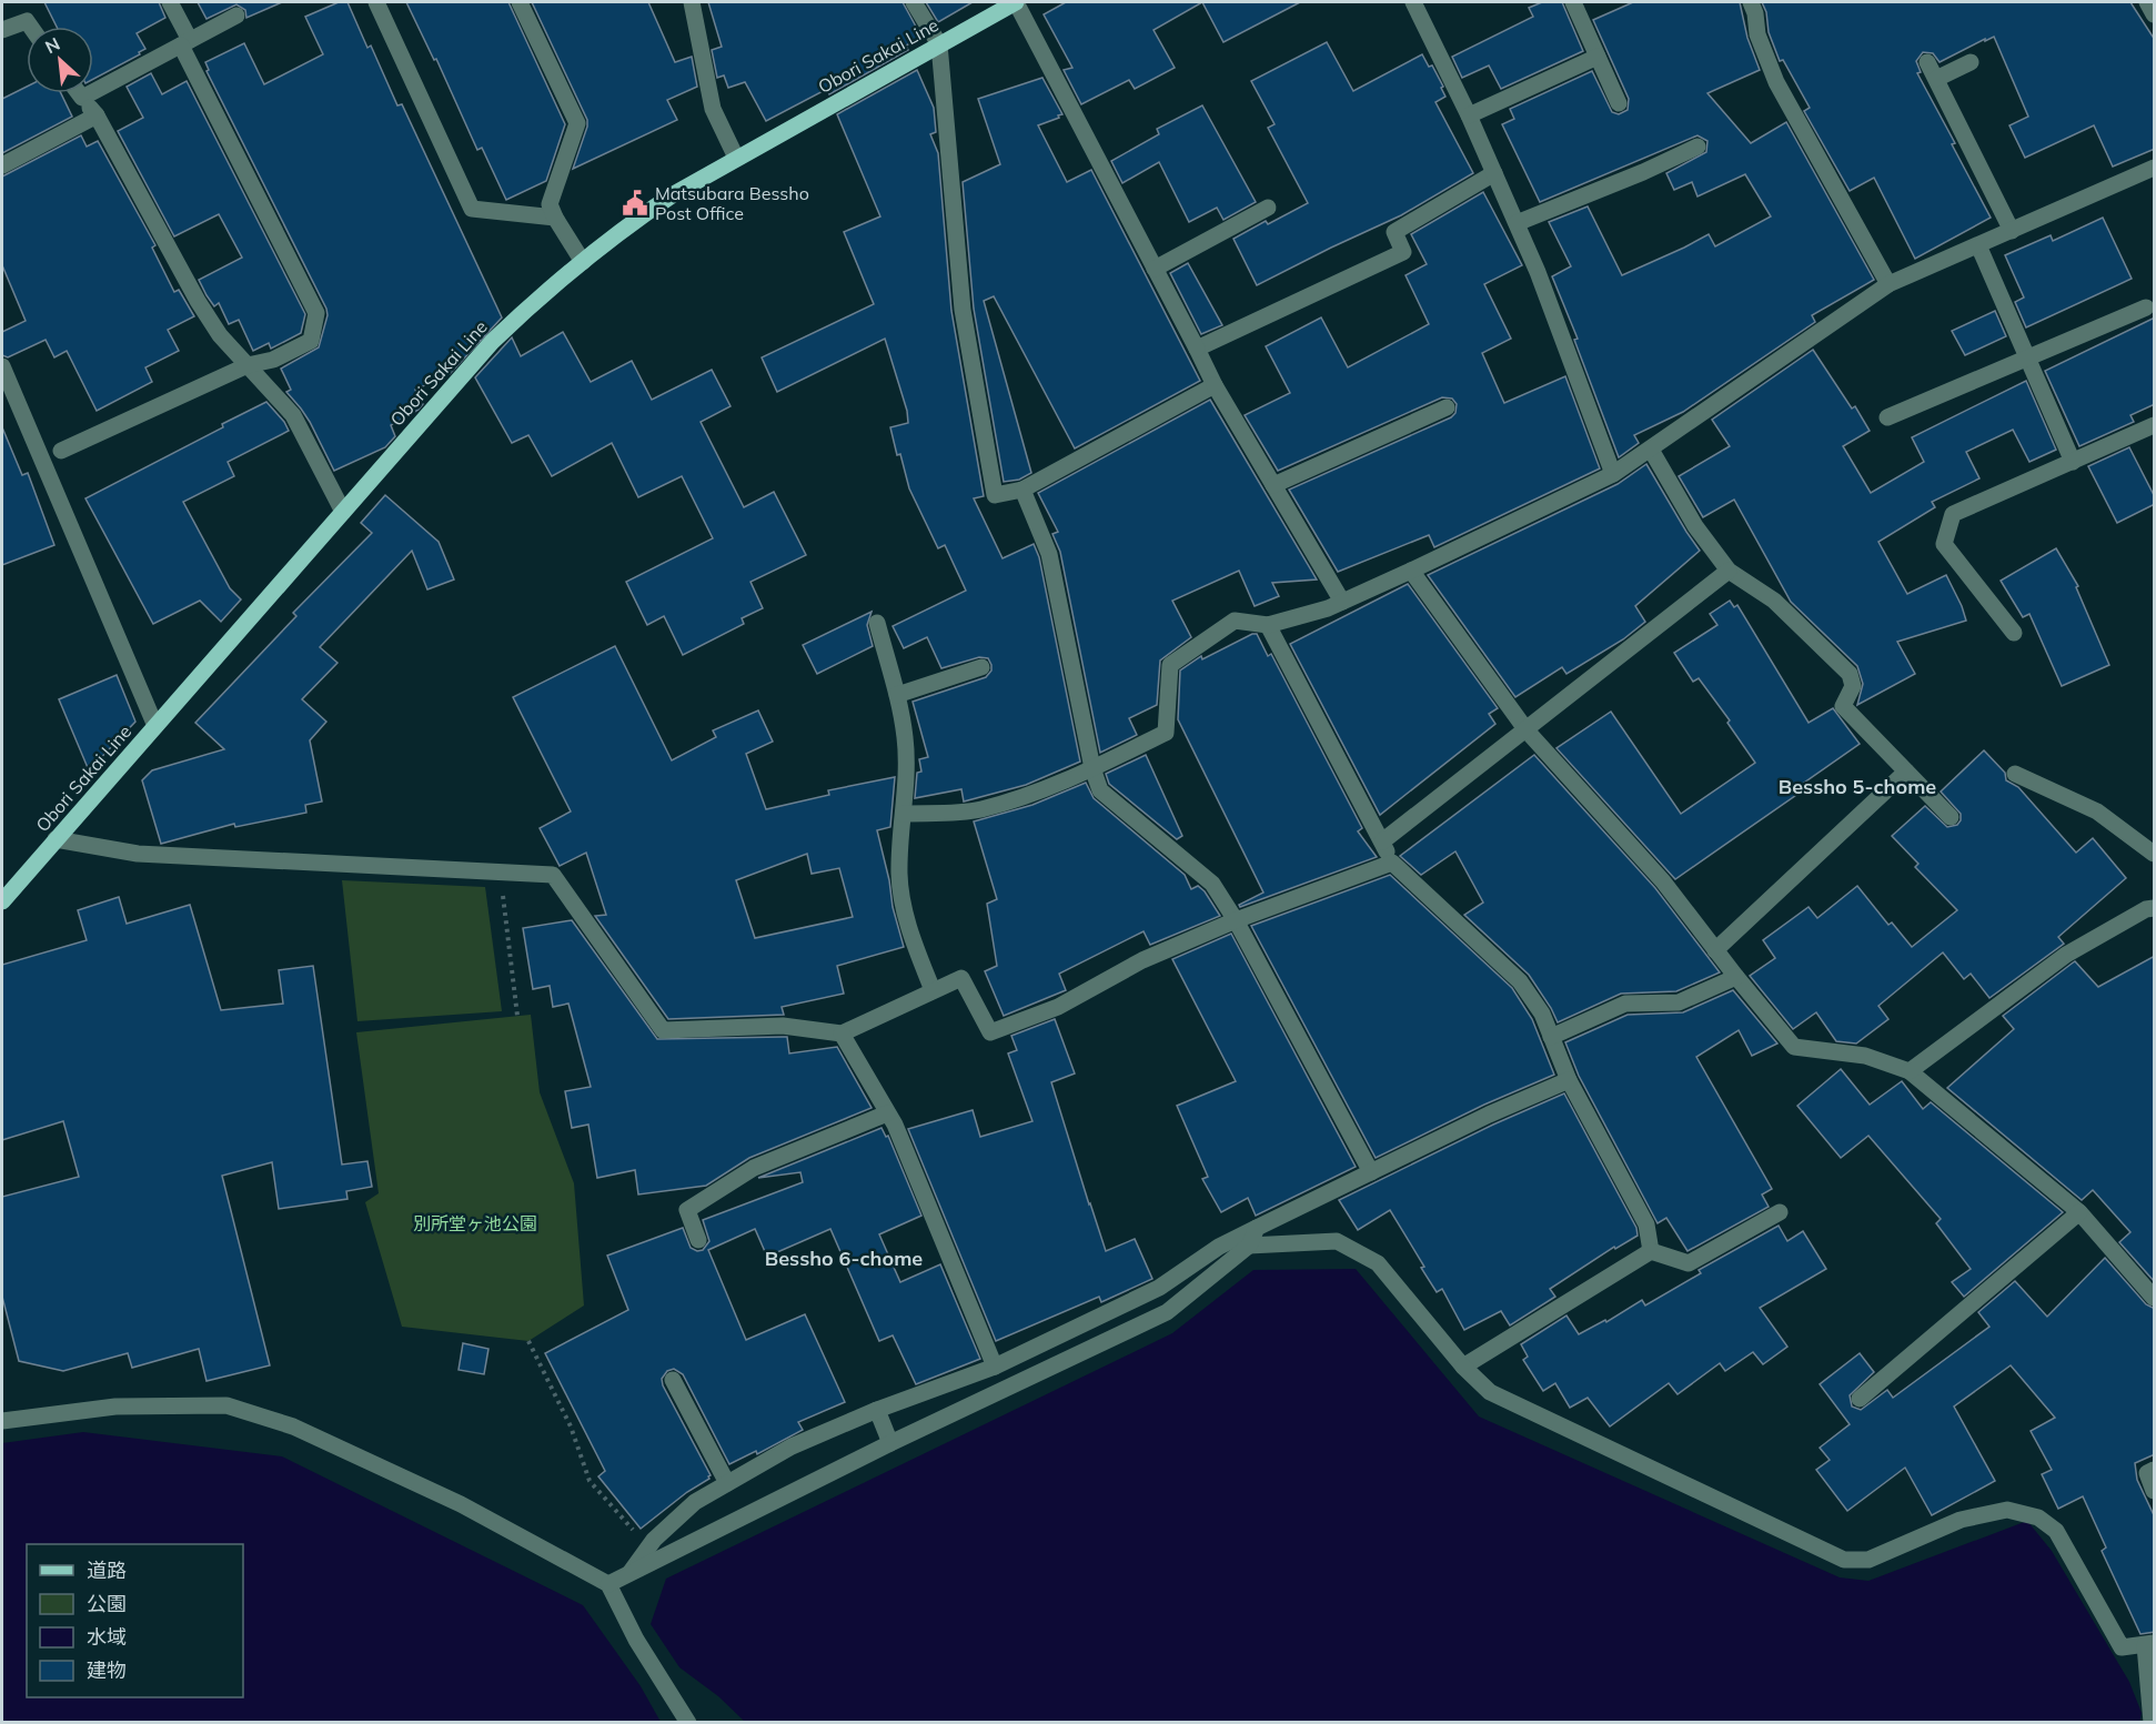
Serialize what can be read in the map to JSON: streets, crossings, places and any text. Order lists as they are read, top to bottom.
{
  "streets": {
    "main road": ["Obori Sakai Line"]
  },
  "districts": ["Bessho 5-chome", "Bessho 6-chome"],
  "parks": ["別所堂ヶ池公園"],
  "places": {
    "public building": ["Matsubara Bessho Post Office"]
  },
  "legend": [
    "道路",
    "公園",
    "水域",
    "建物"
  ],
  "north": "top left"
}
